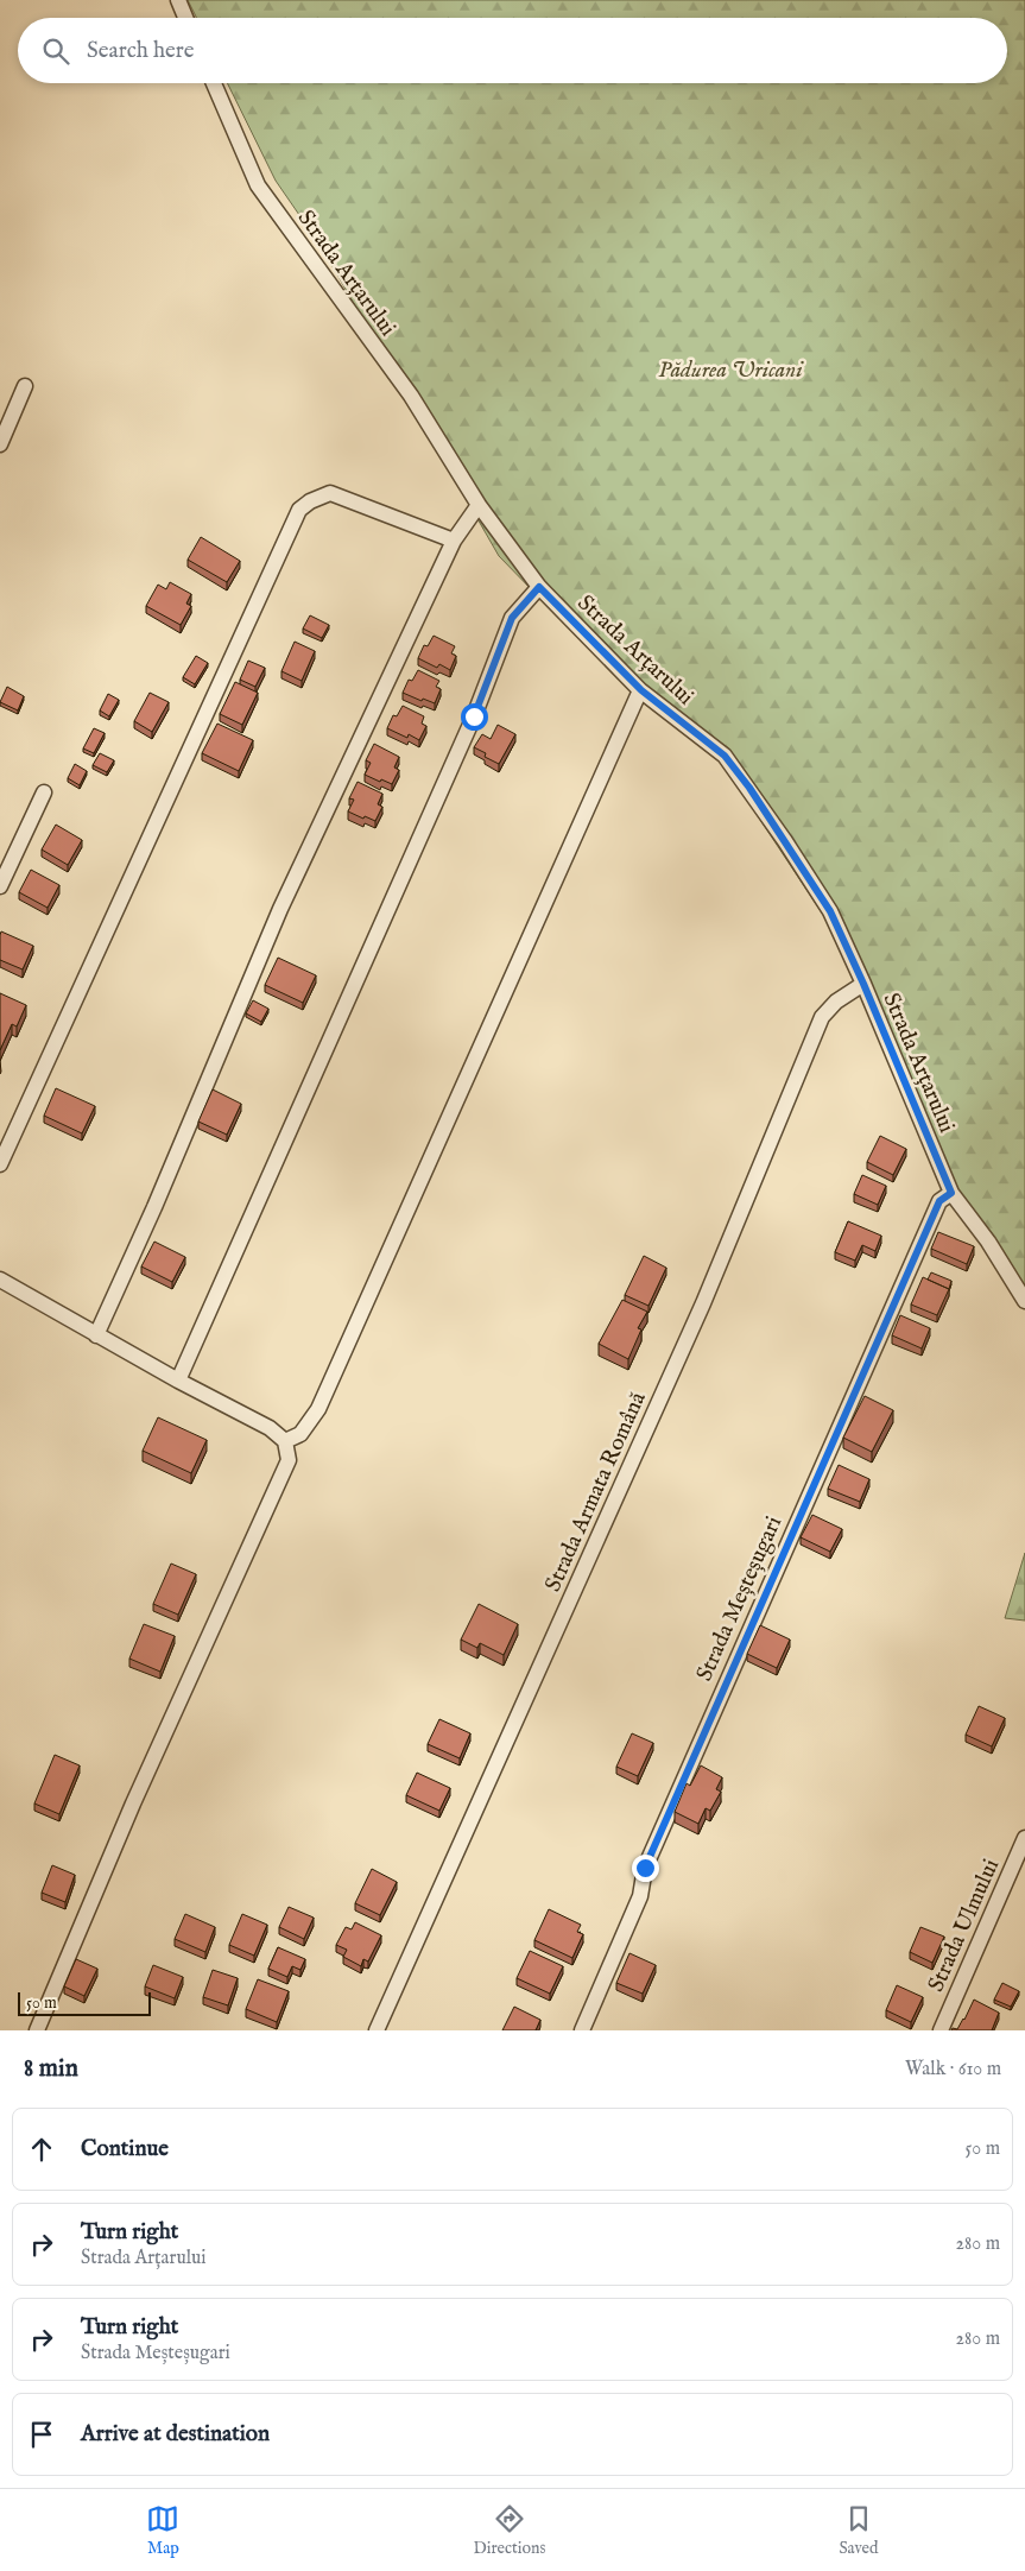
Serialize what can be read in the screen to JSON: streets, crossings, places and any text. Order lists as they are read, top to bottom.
{
  "streets": {
    "street": [
      "Strada Arțarului",
      "Strada Armata Română",
      "Strada Meșteșugari",
      "Strada Ulmului"
    ]
  },
  "crossings": [
    ["Strada Arțarului", "Strada Armata Română"],
    ["Strada Arțarului", "Strada Meșteșugari"]
  ],
  "parks": ["Pădurea Uricani"],
  "scale_bar": "50 m",
  "page": {
    "search": "Search here",
    "scale": "50 m",
    "heading": ["8 min", "Walk · 610 m"],
    "list": [
      ["Continue", "50 m"],
      ["Turn right", "Strada Arțarului", "280 m"],
      ["Turn right", "Strada Meșteșugari", "280 m"],
      "Arrive at destination"
    ],
    "nav": ["Map", "Directions", "Saved"]
  }
}
